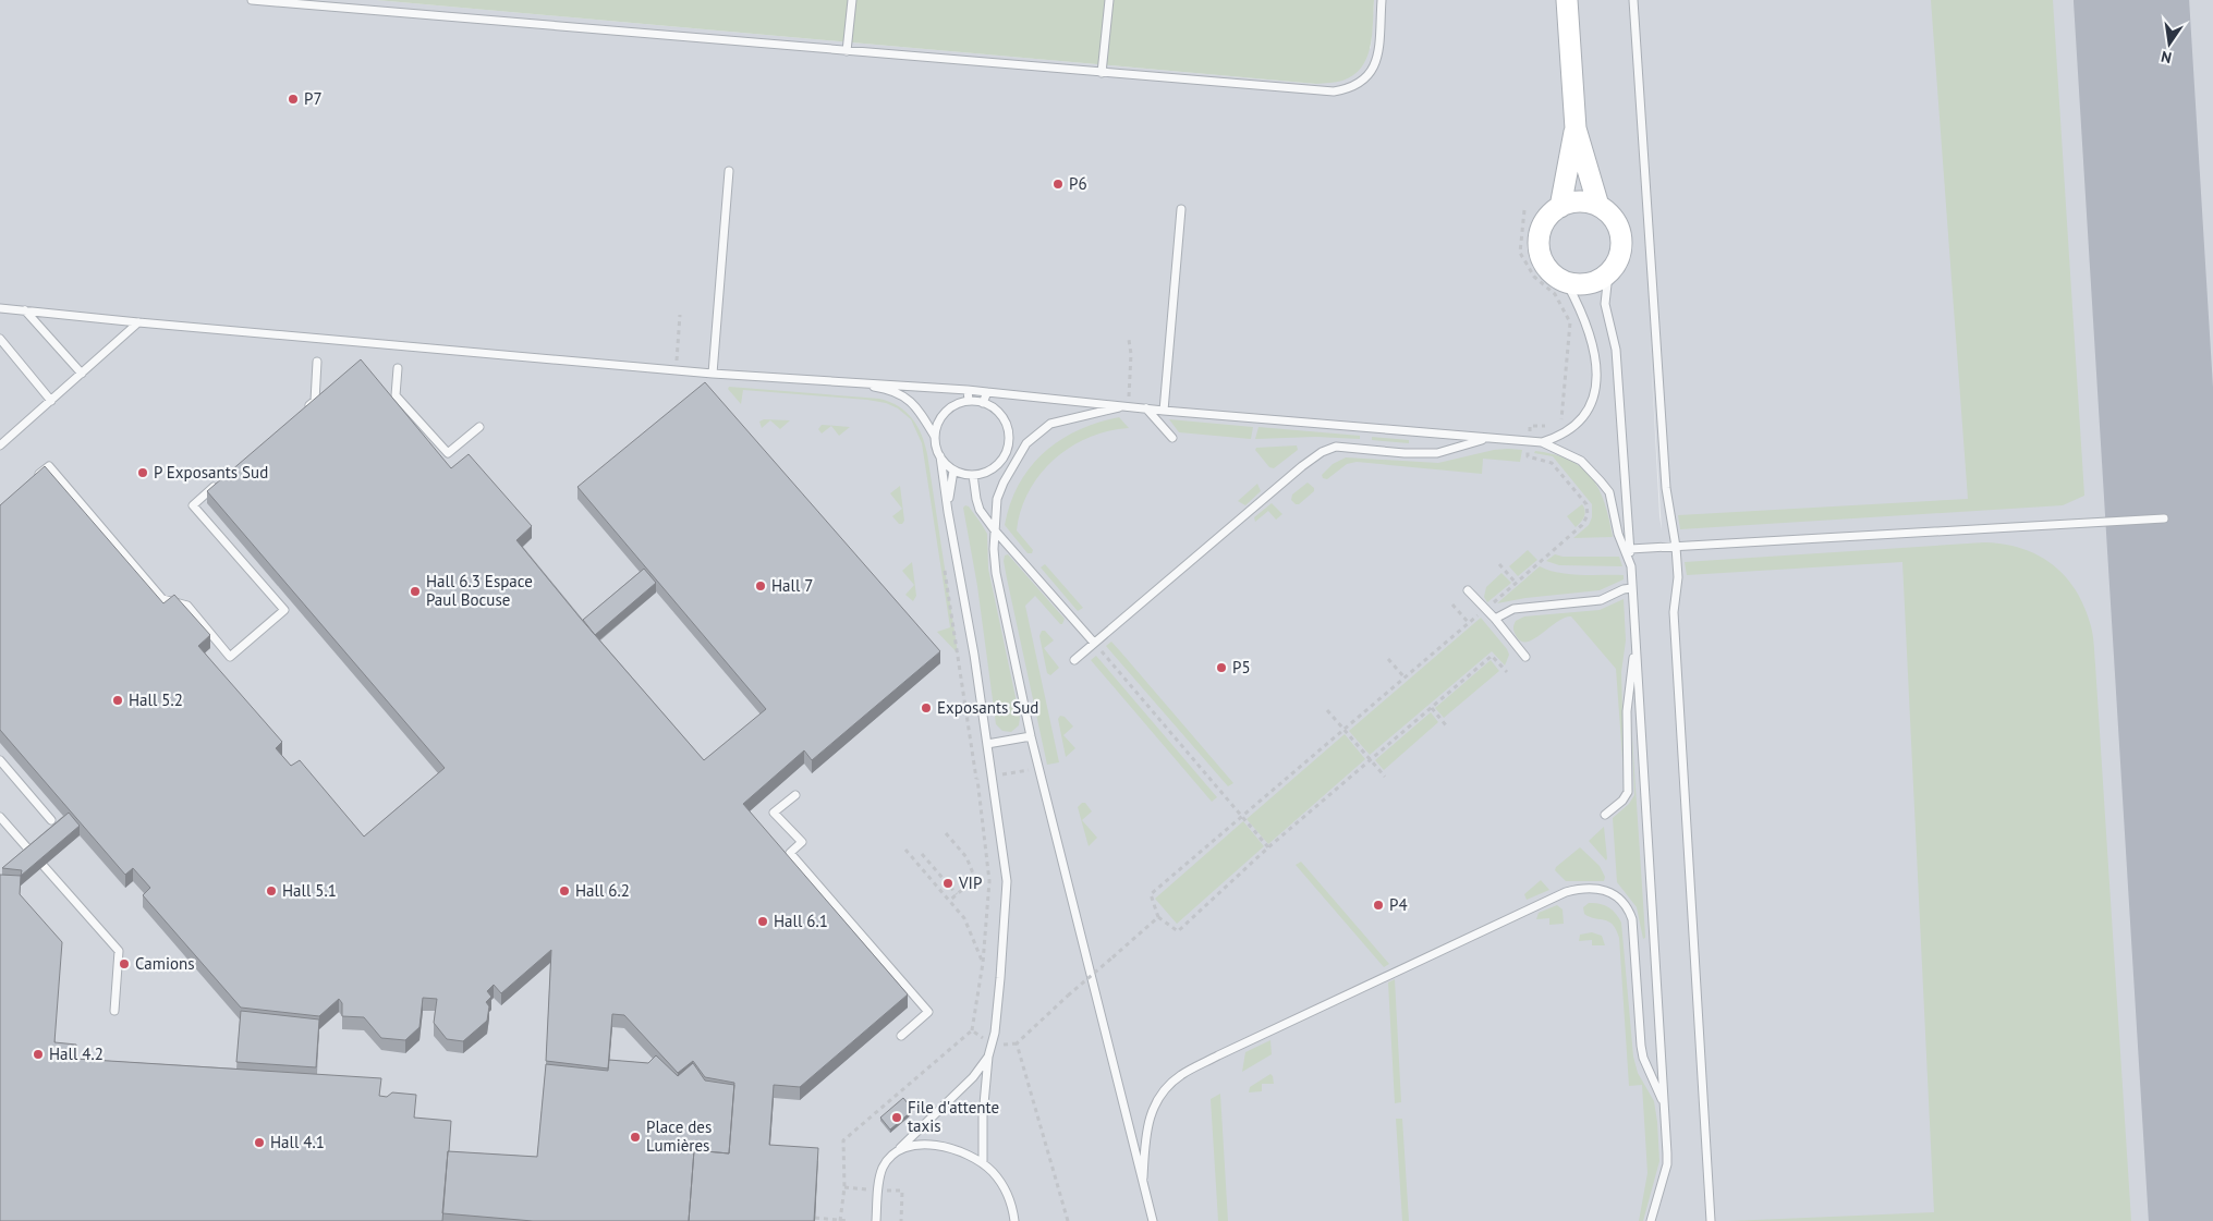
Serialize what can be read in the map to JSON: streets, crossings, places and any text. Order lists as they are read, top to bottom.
{
  "places": [
    "P7",
    "P6",
    "P Exposants Sud",
    "Hall 7",
    "Hall 6.3 Espace Paul Bocuse",
    "P5",
    "Hall 5.2",
    "Exposants Sud",
    "VIP",
    "Hall 5.1",
    "Hall 6.2",
    "P4",
    "Hall 6.1",
    "Camions",
    "Hall 4.2",
    "File d'attente taxis",
    "Place des Lumières",
    "Hall 4.1"
  ],
  "north": "bottom"
}
